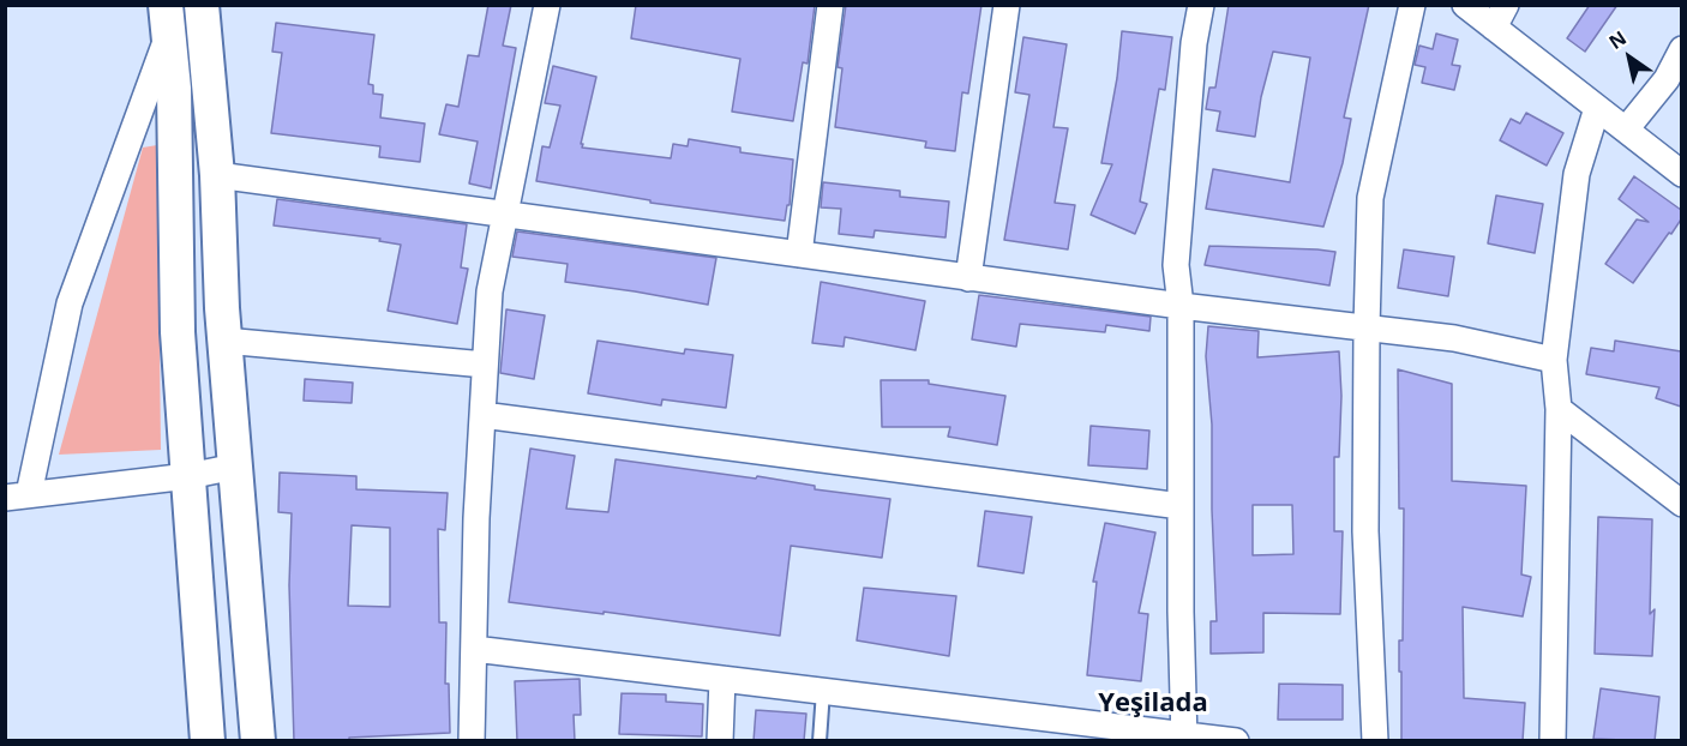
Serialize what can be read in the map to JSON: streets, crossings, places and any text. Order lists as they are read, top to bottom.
{
  "districts": ["Yeşilada"],
  "north": "top left"
}
